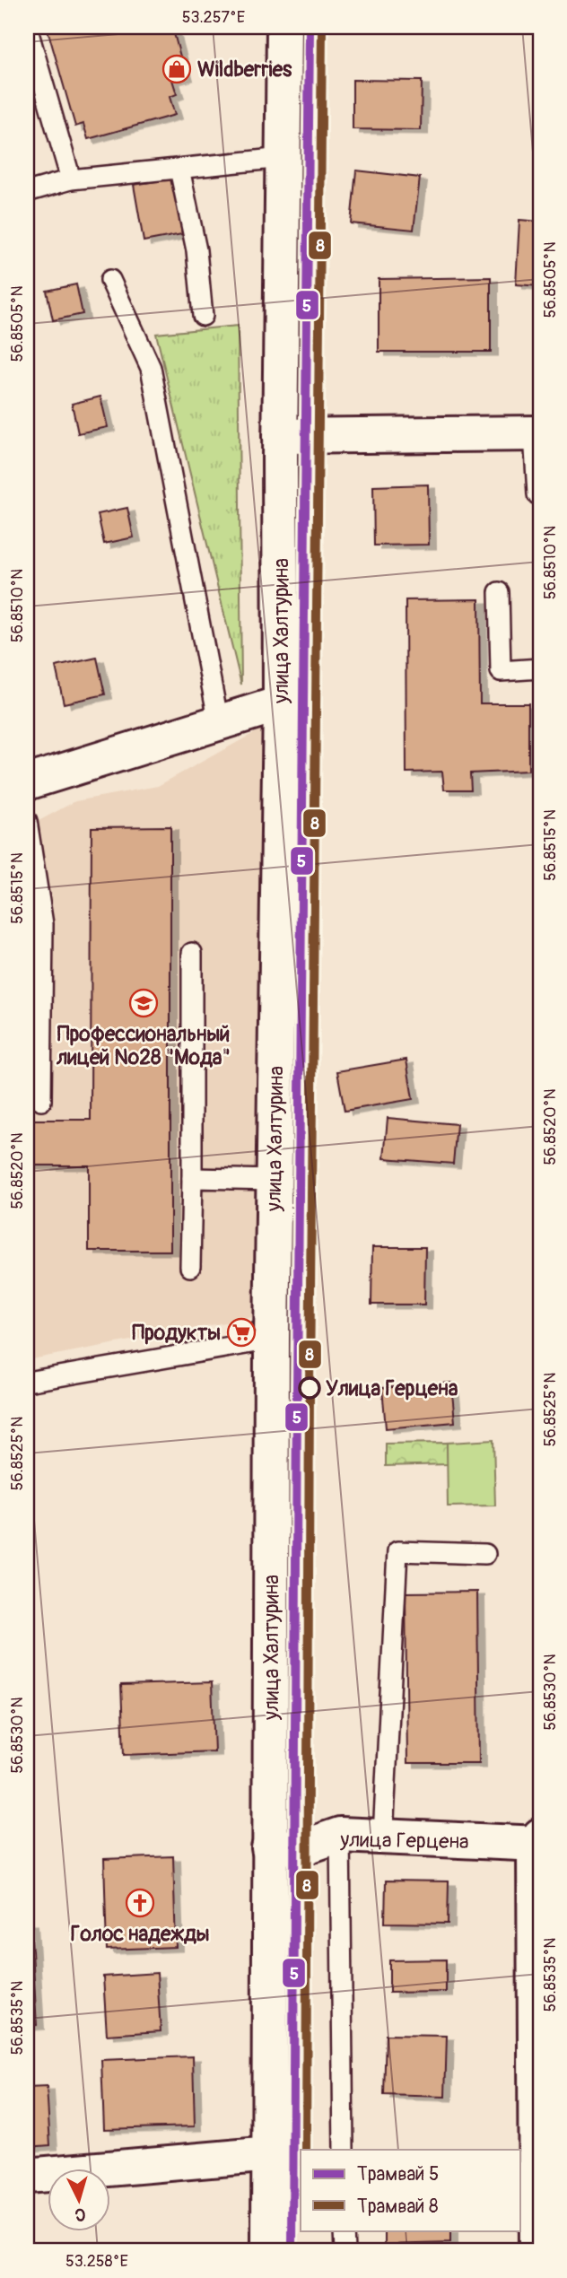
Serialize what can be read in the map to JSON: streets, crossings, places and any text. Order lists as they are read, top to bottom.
{
  "streets": {
    "street": ["улица Халтурина", "улица Герцена"]
  },
  "crossings": [
    ["улица Халтурина", "улица Герцена"]
  ],
  "places": {
    "shop": ["Wildberries"],
    "school or university": ["Профессиональный лицей №28 \"Мода\""],
    "supermarket": ["Продукты"],
    "other": ["Улица Герцена"],
    "church": ["Голос надежды"]
  },
  "lines": ["tram line 5", "tram line 8"],
  "legend": ["Трамвай 5", "Трамвай 8"],
  "north": "bottom",
  "coordinates": [
    "53.257°E",
    "56.8505°N",
    "56.8510°N",
    "56.8515°N",
    "56.8520°N",
    "56.8525°N",
    "56.8530°N",
    "56.8535°N",
    "53.258°E"
  ]
}
